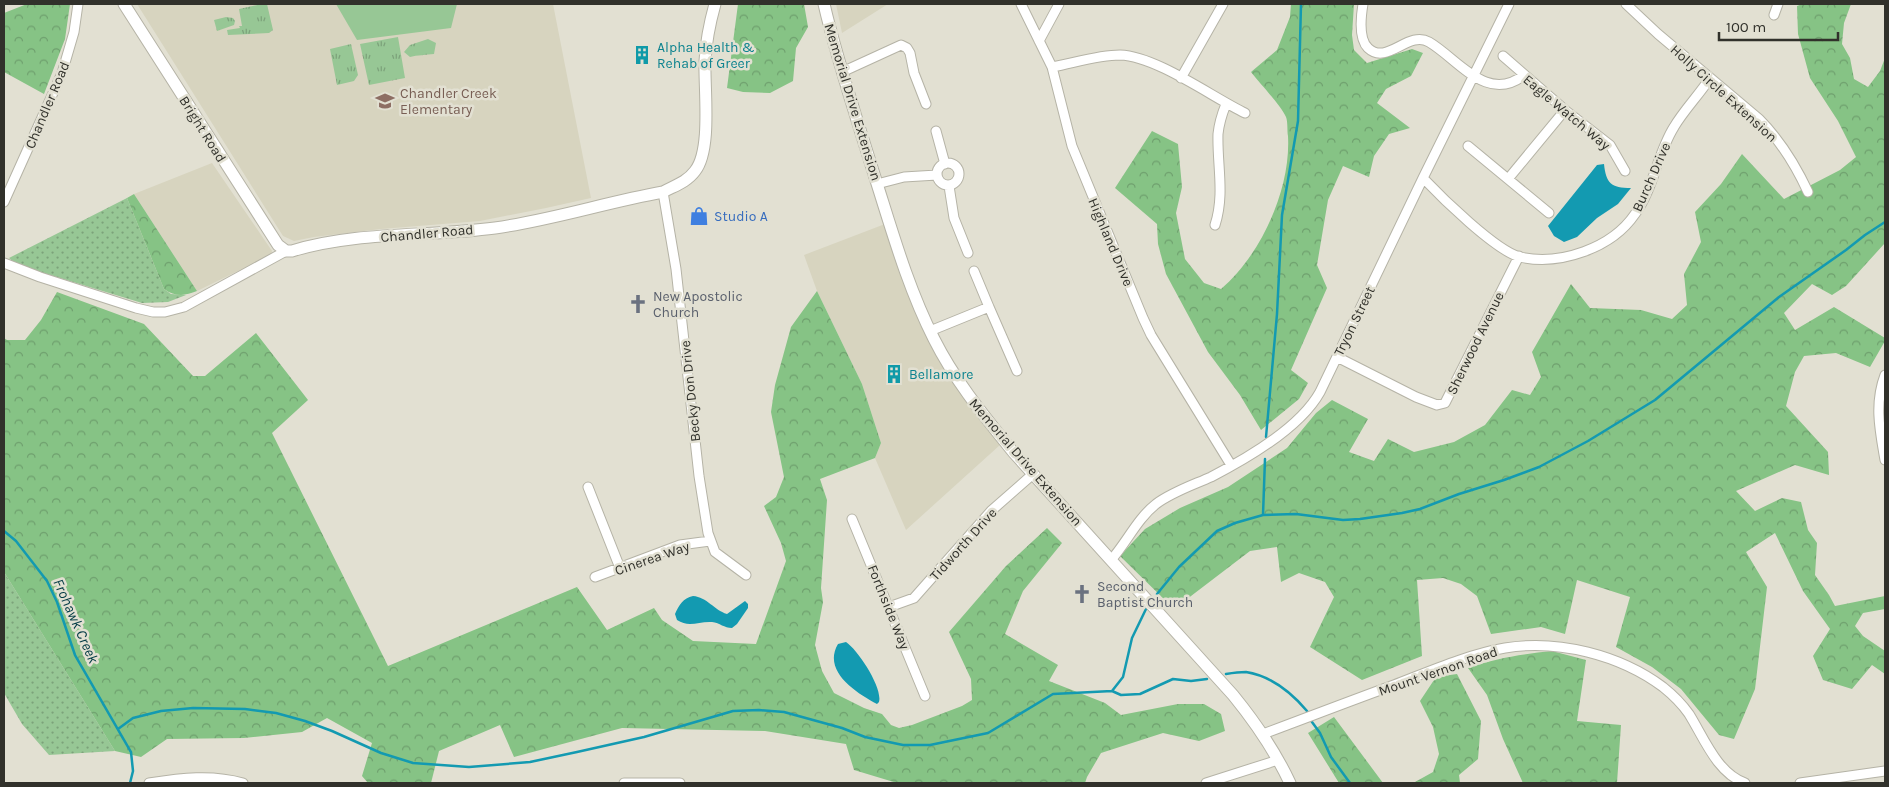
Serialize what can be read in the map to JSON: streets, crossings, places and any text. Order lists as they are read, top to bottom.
{
  "streets": {
    "street": [
      "Holly Circle Extension",
      "Memorial Drive Extension",
      "Chandler Road",
      "Eagle Watch Way",
      "Bright Road",
      "Burch Drive",
      "Highland Drive",
      "Tryon Street",
      "Sherwood Avenue",
      "Becky Don Drive",
      "Tidworth Drive",
      "Cinerea Way",
      "Forthside Way",
      "Mount Vernon Road"
    ]
  },
  "crossings": [
    ["Holly Circle Extension", "Burch Drive"],
    ["Memorial Drive Extension", "Tryon Street"],
    ["Memorial Drive Extension", "Tidworth Drive"],
    ["Memorial Drive Extension", "Mount Vernon Road"],
    ["Chandler Road", "Bright Road"],
    ["Chandler Road", "Becky Don Drive"],
    ["Burch Drive", "Tryon Street"],
    ["Burch Drive", "Sherwood Avenue"],
    ["Highland Drive", "Tryon Street"],
    ["Tryon Street", "Sherwood Avenue"],
    ["Becky Don Drive", "Cinerea Way"],
    ["Tidworth Drive", "Forthside Way"]
  ],
  "water": ["Frohawk Creek"],
  "places": {
    "building": ["Alpha Health & Rehab of Greer", "Bellamore"],
    "school or university": ["Chandler Creek Elementary"],
    "shop": ["Studio A"],
    "church": ["New Apostolic Church", "Second Baptist Church"]
  },
  "scale_bar": "100 m"
}
